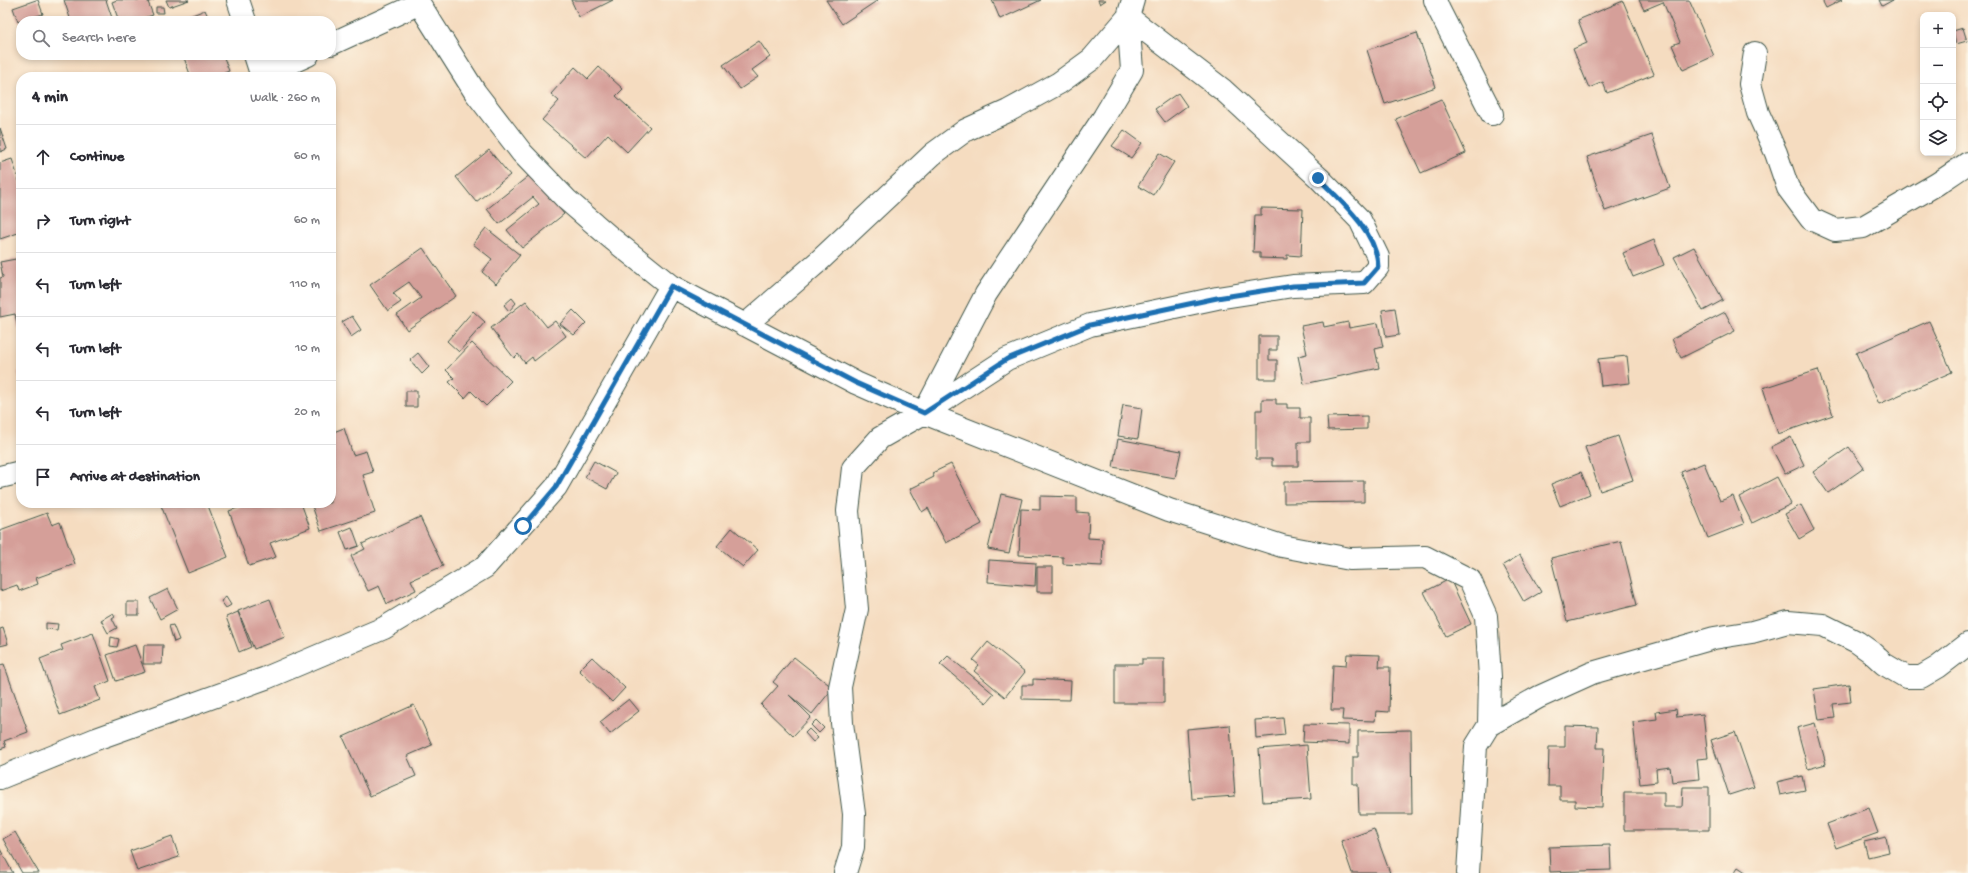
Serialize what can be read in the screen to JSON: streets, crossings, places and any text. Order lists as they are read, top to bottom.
{
  "page": {
    "map_buttons": ["+", "−"],
    "search": "Search here",
    "heading": ["4 min", "Walk · 260 m"],
    "list": [
      ["Continue", "60 m"],
      ["Turn right", "60 m"],
      ["Turn left", "110 m"],
      ["Turn left", "10 m"],
      ["Turn left", "20 m"],
      "Arrive at destination"
    ]
  }
}
